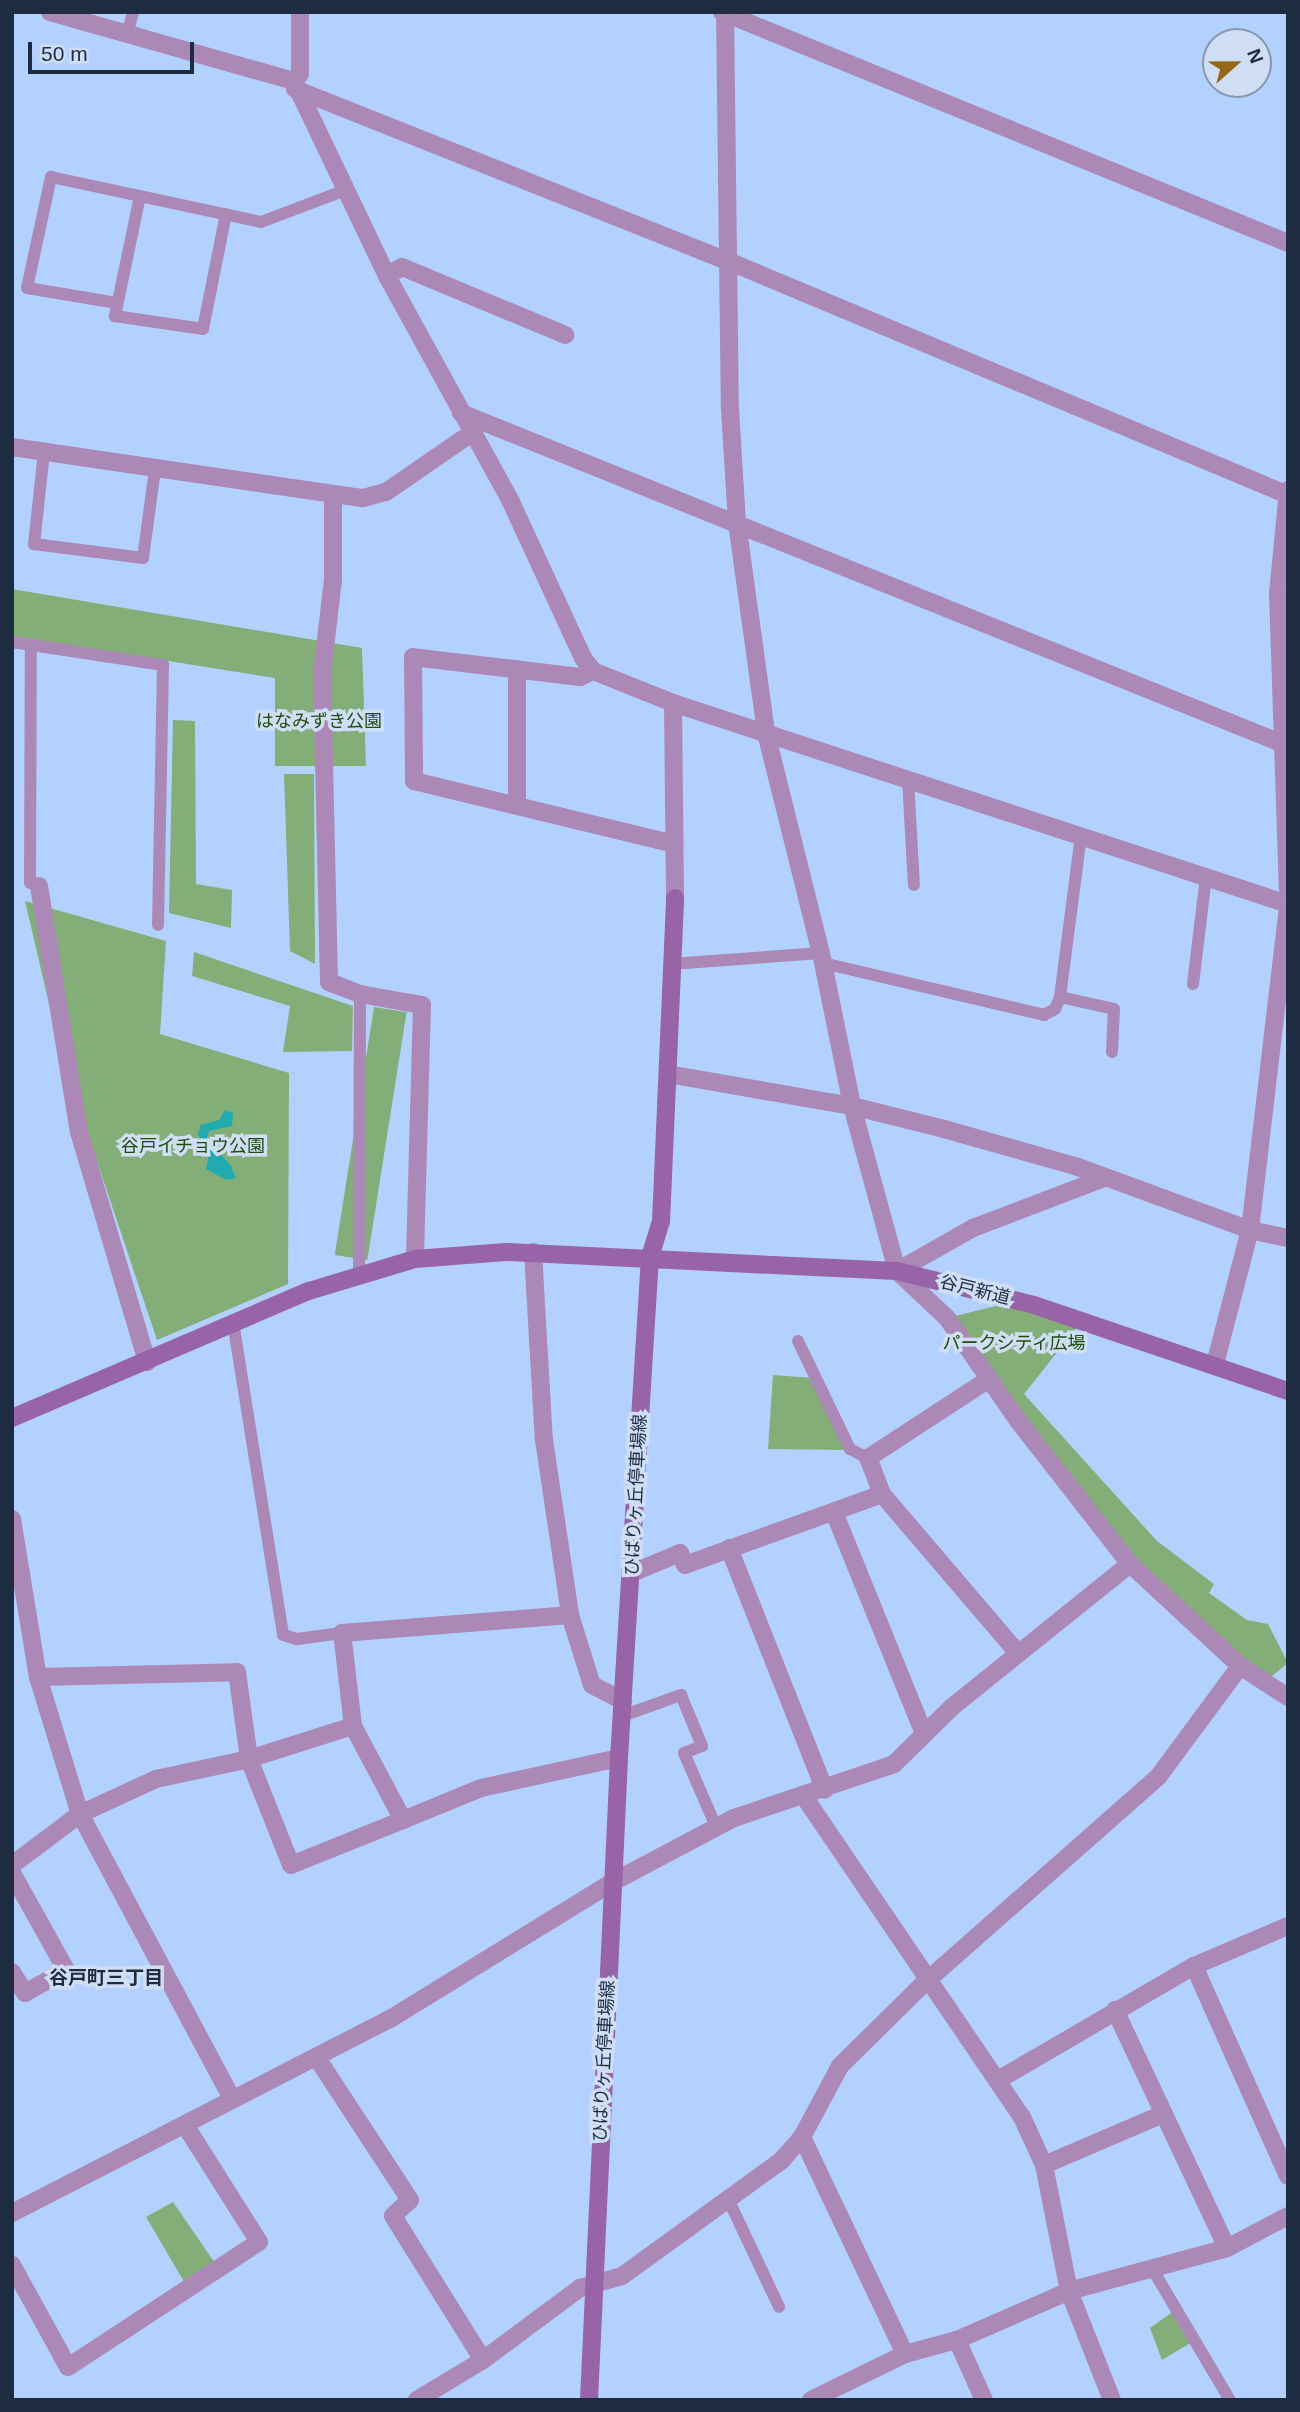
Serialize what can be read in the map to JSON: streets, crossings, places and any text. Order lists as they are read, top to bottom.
{
  "streets": {
    "main road": ["谷戸新道", "ひばりヶ丘停車場線"]
  },
  "crossings": [
    ["谷戸新道", "ひばりヶ丘停車場線"]
  ],
  "districts": ["谷戸町三丁目"],
  "parks": ["はなみずき公園", "谷戸イチョウ公園", "パークシティ広場"],
  "scale_bar": "50 m",
  "north": "right"
}
